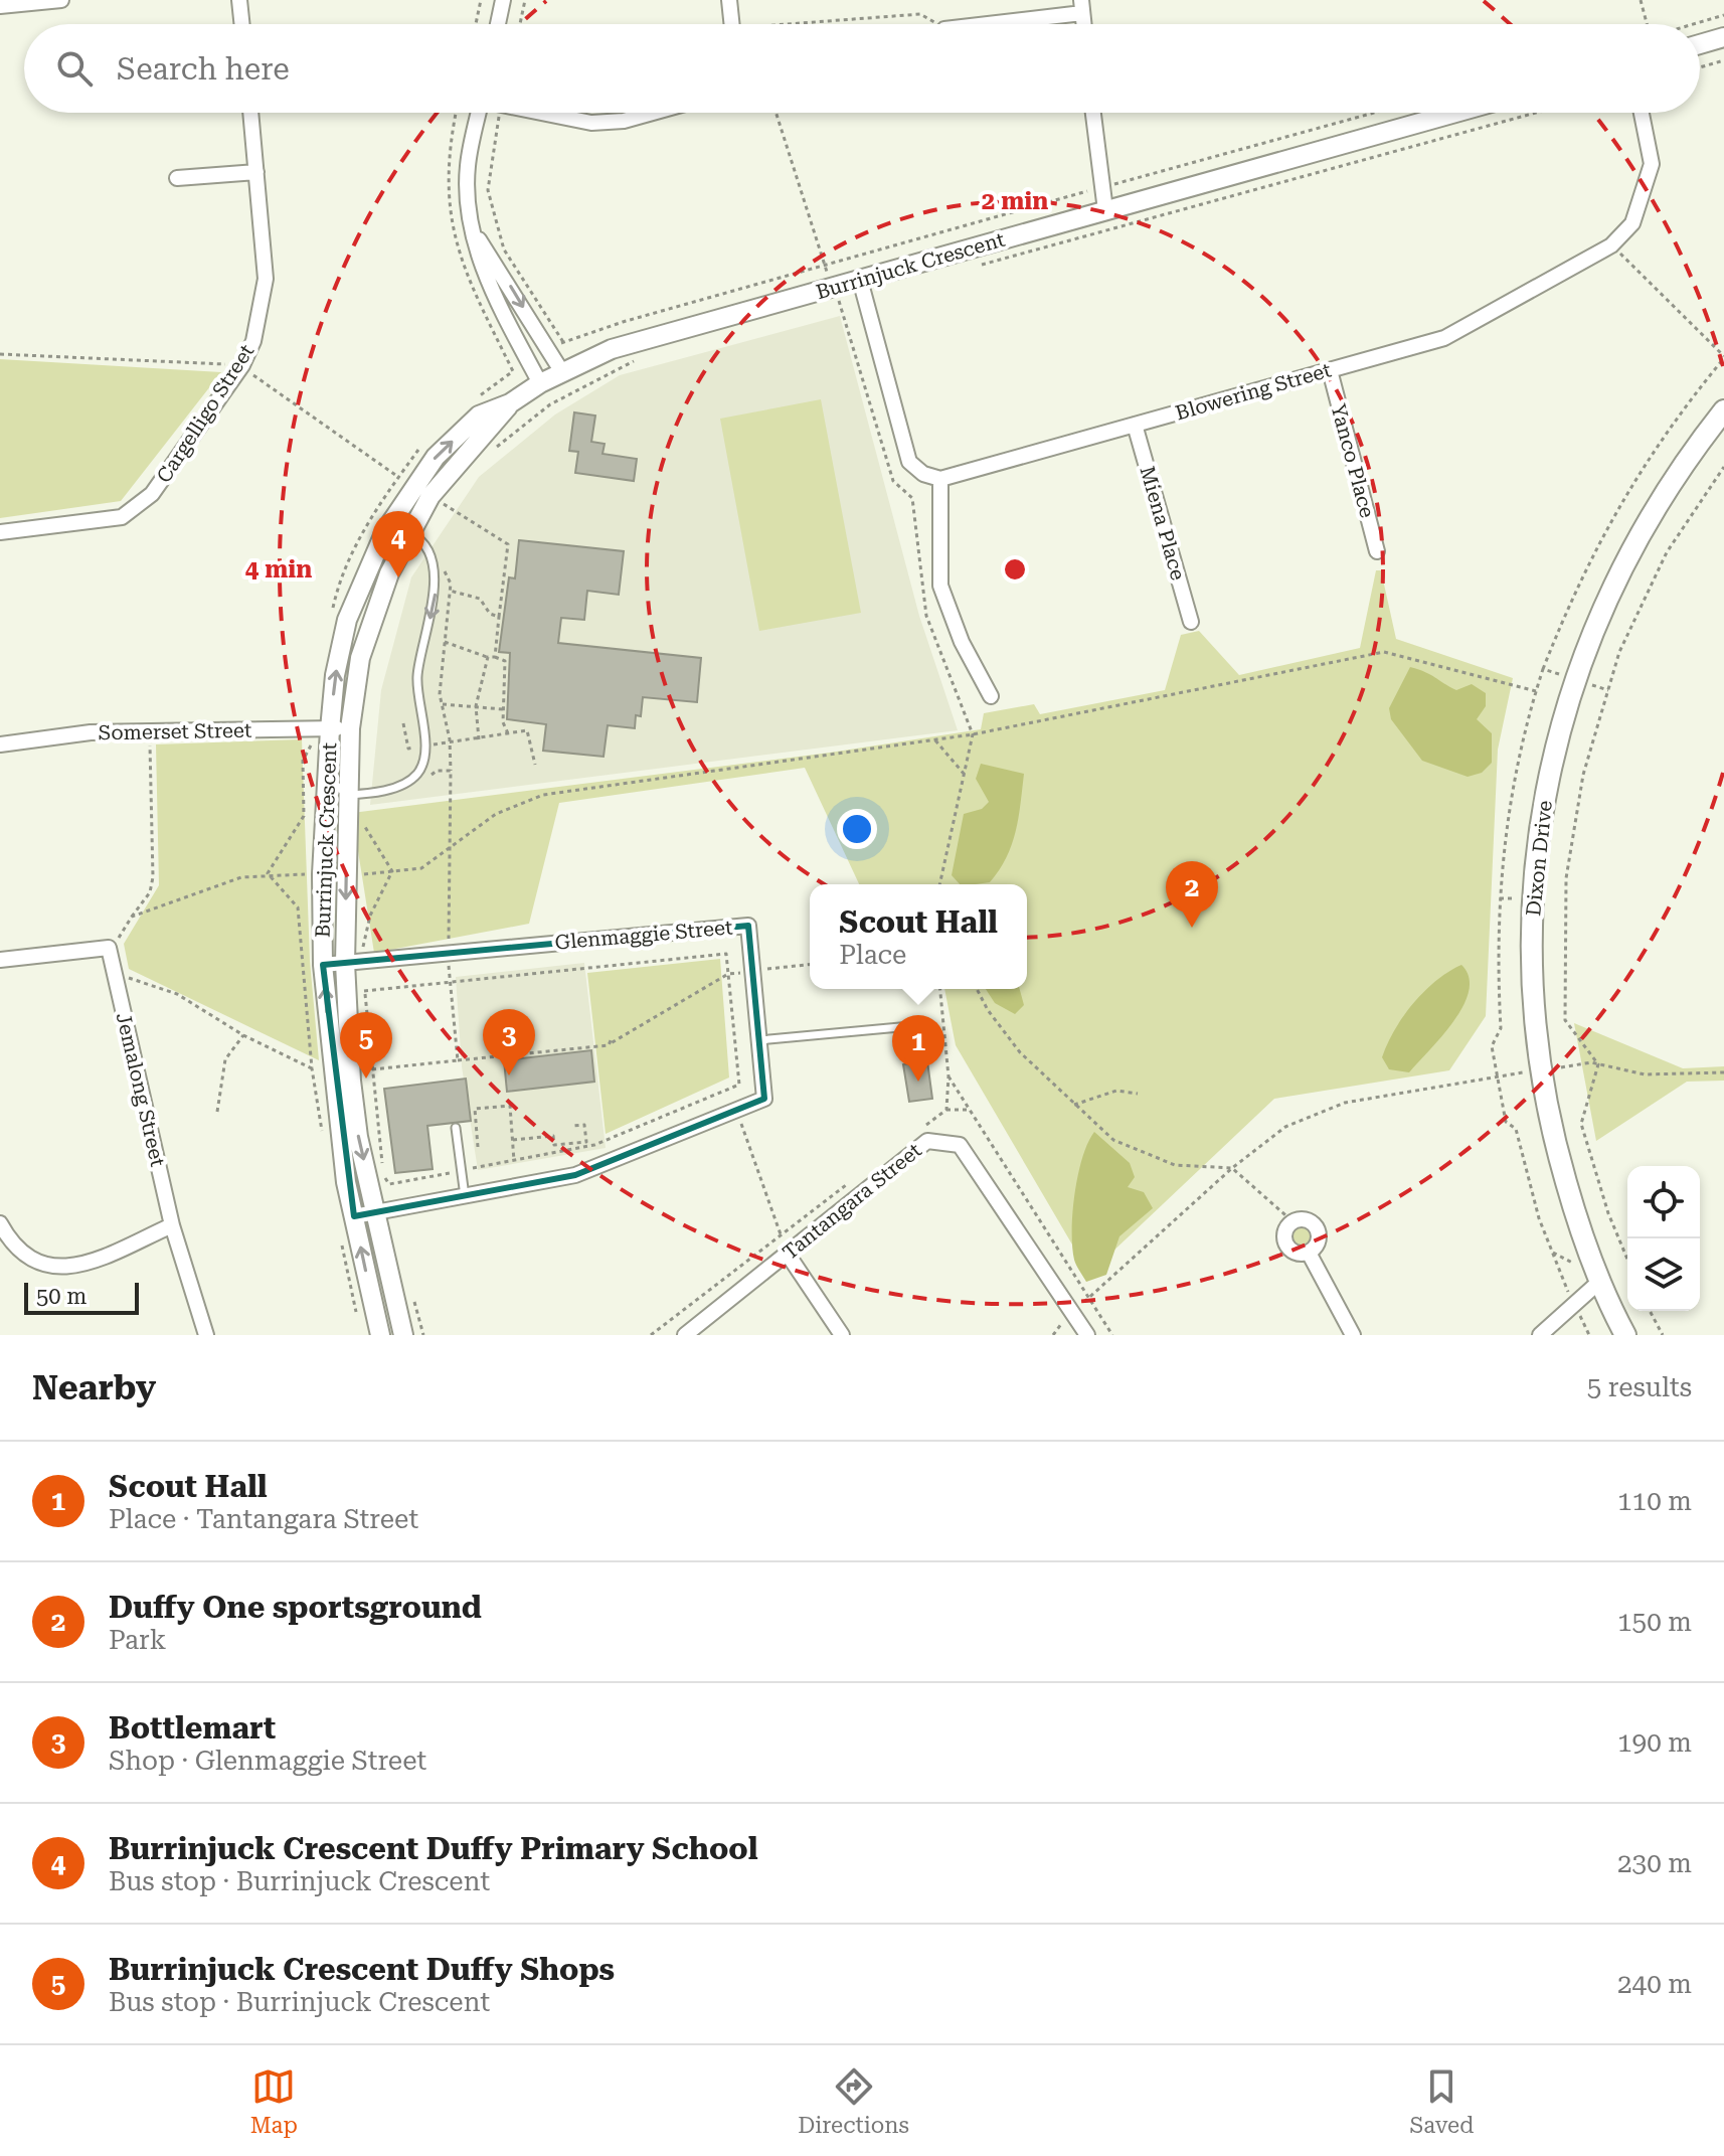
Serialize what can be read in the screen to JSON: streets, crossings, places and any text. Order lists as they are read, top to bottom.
{
  "streets": {
    "main road": ["Dixon Drive"],
    "street": [
      "Burrinjuck Crescent",
      "Blowering Street",
      "Cargelligo Street",
      "Yanco Place",
      "Miena Place",
      "Somerset Street",
      "Glenmaggie Street",
      "Jemalong Street",
      "Tantangara Street"
    ]
  },
  "crossings": [
    ["Burrinjuck Crescent", "Somerset Street"],
    ["Burrinjuck Crescent", "Glenmaggie Street"],
    ["Blowering Street", "Yanco Place"],
    ["Blowering Street", "Miena Place"]
  ],
  "scale_bar": "50 m",
  "page": {
    "search": "Search here",
    "pins": [
      "4",
      "2",
      "3",
      "5",
      "1"
    ],
    "popup": ["Scout Hall", "Place"],
    "scale": "50 m",
    "heading": ["Nearby", "5 results"],
    "list": [
      {
        "mark": "1",
        "name": "Scout Hall",
        "note": "Place · Tantangara Street",
        "value": "110 m"
      },
      {
        "mark": "2",
        "name": "Duffy One sportsground",
        "note": "Park",
        "value": "150 m"
      },
      {
        "mark": "3",
        "name": "Bottlemart",
        "note": "Shop · Glenmaggie Street",
        "value": "190 m"
      },
      {
        "mark": "4",
        "name": "Burrinjuck Crescent Duffy Primary School",
        "note": "Bus stop · Burrinjuck Crescent",
        "value": "230 m"
      },
      {
        "mark": "5",
        "name": "Burrinjuck Crescent Duffy Shops",
        "note": "Bus stop · Burrinjuck Crescent",
        "value": "240 m"
      }
    ],
    "nav": ["Map", "Directions", "Saved"]
  },
  "rings": ["2 min", "4 min"]
}
